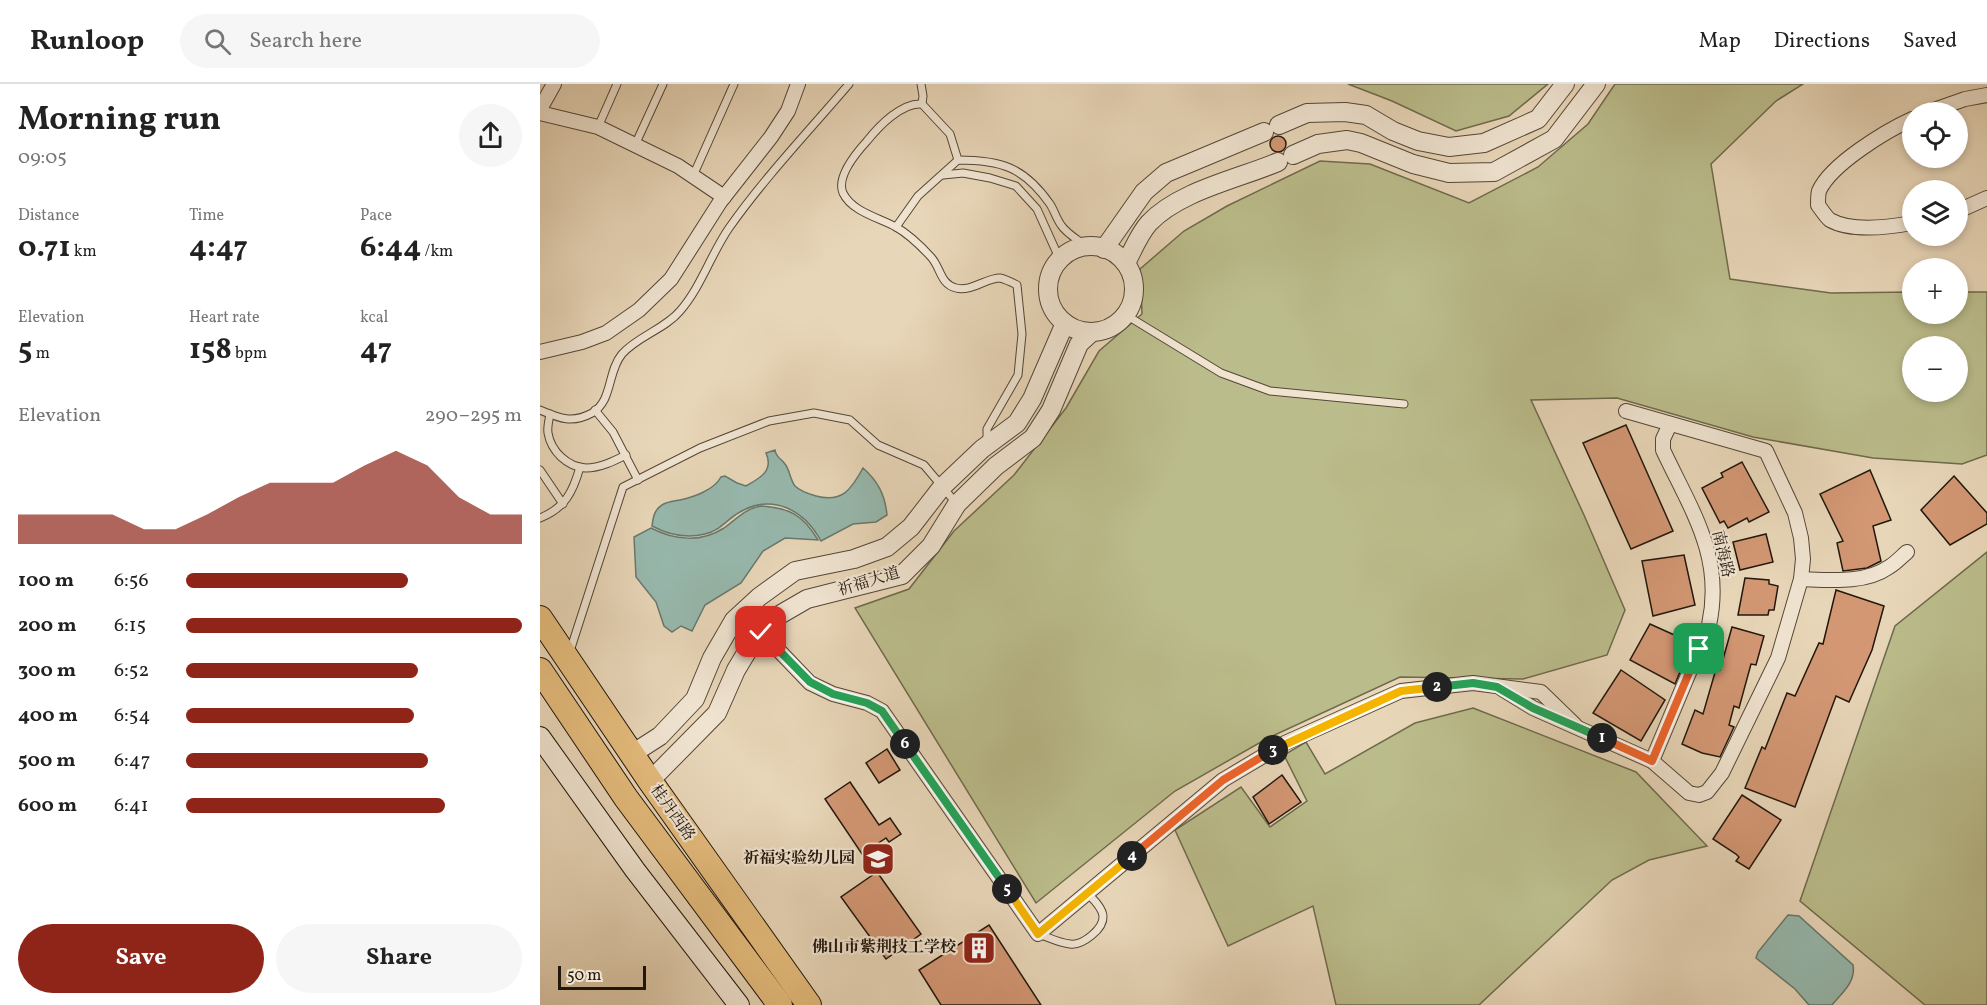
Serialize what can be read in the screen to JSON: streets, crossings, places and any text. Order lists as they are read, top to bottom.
{
  "streets": {
    "highway": ["桂丹西路"],
    "street": ["南海路", "祈福大道"]
  },
  "crossings": [
    ["祈福大道", "桂丹西路"]
  ],
  "places": {
    "school or university": ["祈福实验幼儿园"],
    "building": ["佛山市紫荆技工学校"]
  },
  "scale_bar": "50 m",
  "page": {
    "header": "Runloop",
    "search": "Search here",
    "nav": ["Map", "Directions", "Saved"],
    "heading": ["Morning run", "09:05"],
    "map_buttons": ["+", "−"],
    "stats": [
      ["Distance", "0.71 km"],
      ["Time", "4:47"],
      ["Pace", "6:44 /km"],
      ["Elevation", "5 m"],
      ["Heart rate", "158 bpm"],
      ["kcal", "47"]
    ],
    "chart": ["Elevation", "290–295 m"],
    "list": [
      {
        "name": "100 m",
        "note": "6:56"
      },
      {
        "name": "200 m",
        "note": "6:15"
      },
      {
        "name": "300 m",
        "note": "6:52"
      },
      {
        "name": "400 m",
        "note": "6:54"
      },
      {
        "name": "500 m",
        "note": "6:47"
      },
      {
        "name": "600 m",
        "note": "6:41"
      }
    ],
    "pins": [
      "2",
      "1",
      "6",
      "3",
      "4",
      "5"
    ],
    "buttons": ["Save", "Share"],
    "scale": "50 m"
  }
}
